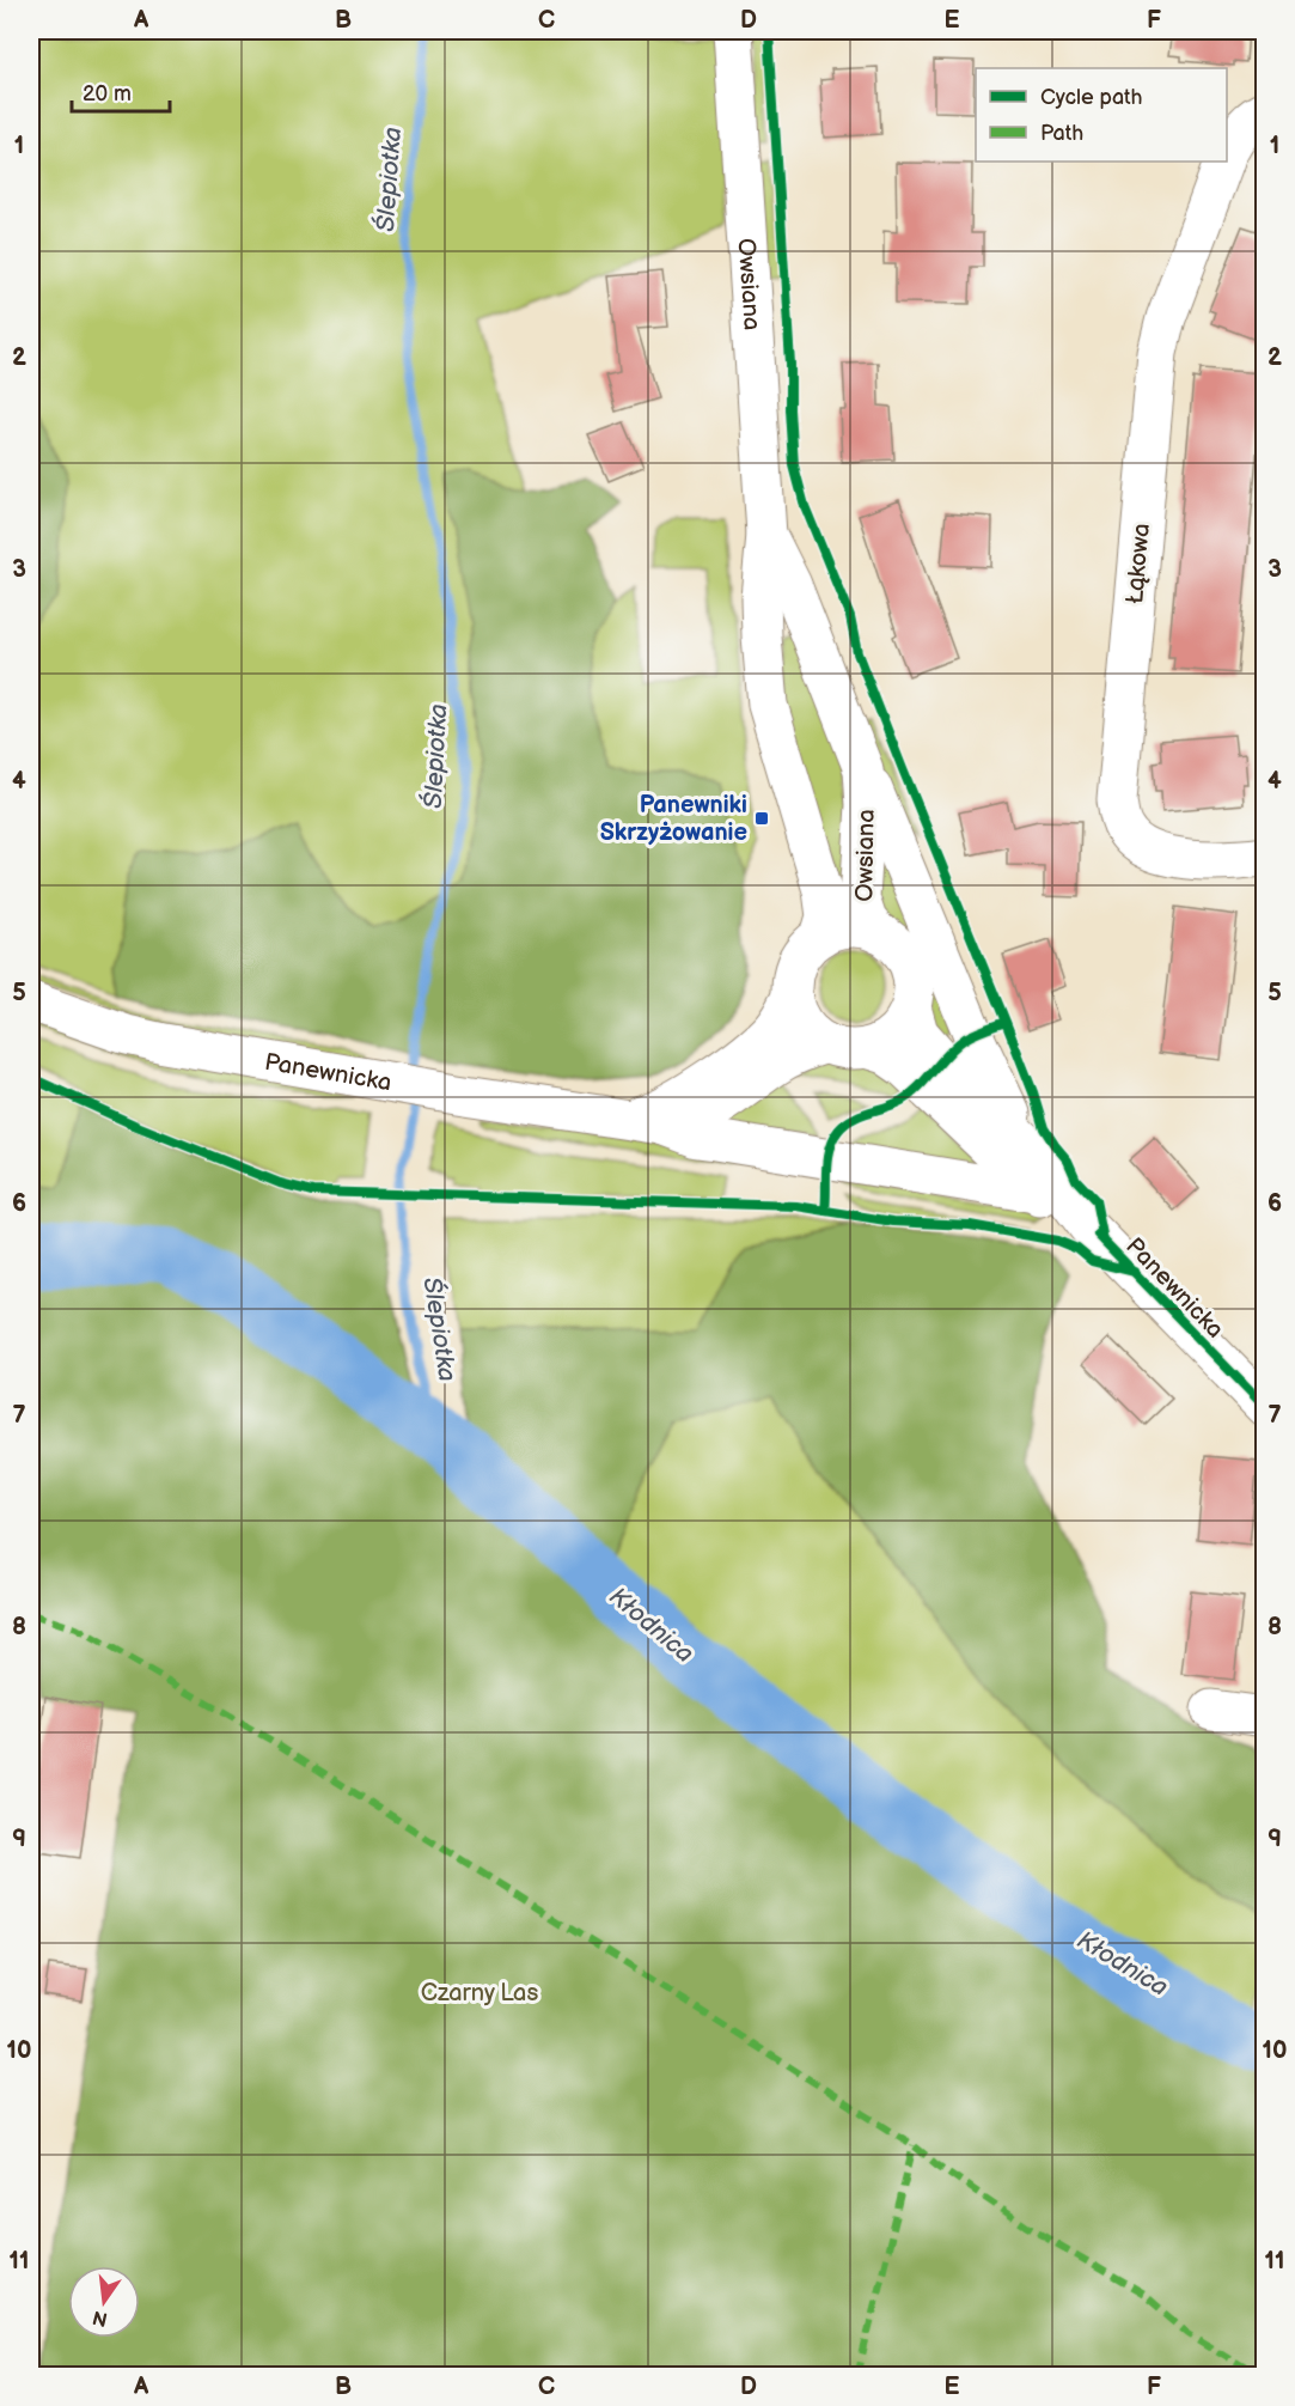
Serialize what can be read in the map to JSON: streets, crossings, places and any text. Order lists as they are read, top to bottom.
{
  "streets": {
    "street": ["Owsiana", "Łąkowa", "Panewnicka"]
  },
  "crossings": [
    ["Owsiana", "Panewnicka"]
  ],
  "water": ["Ślepiotka", "Kłodnica"],
  "parks": ["Czarny Las"],
  "places": {
    "transit": ["Panewniki Skrzyżowanie"]
  },
  "legend": ["Cycle path", "Path"],
  "scale_bar": "20 m",
  "north": "bottom",
  "grid": {
    "columns": [
      "A",
      "B",
      "C",
      "D",
      "E",
      "F"
    ],
    "rows": [
      "1",
      "2",
      "3",
      "4",
      "5",
      "6",
      "7",
      "8",
      "9",
      "10",
      "11"
    ]
  }
}
